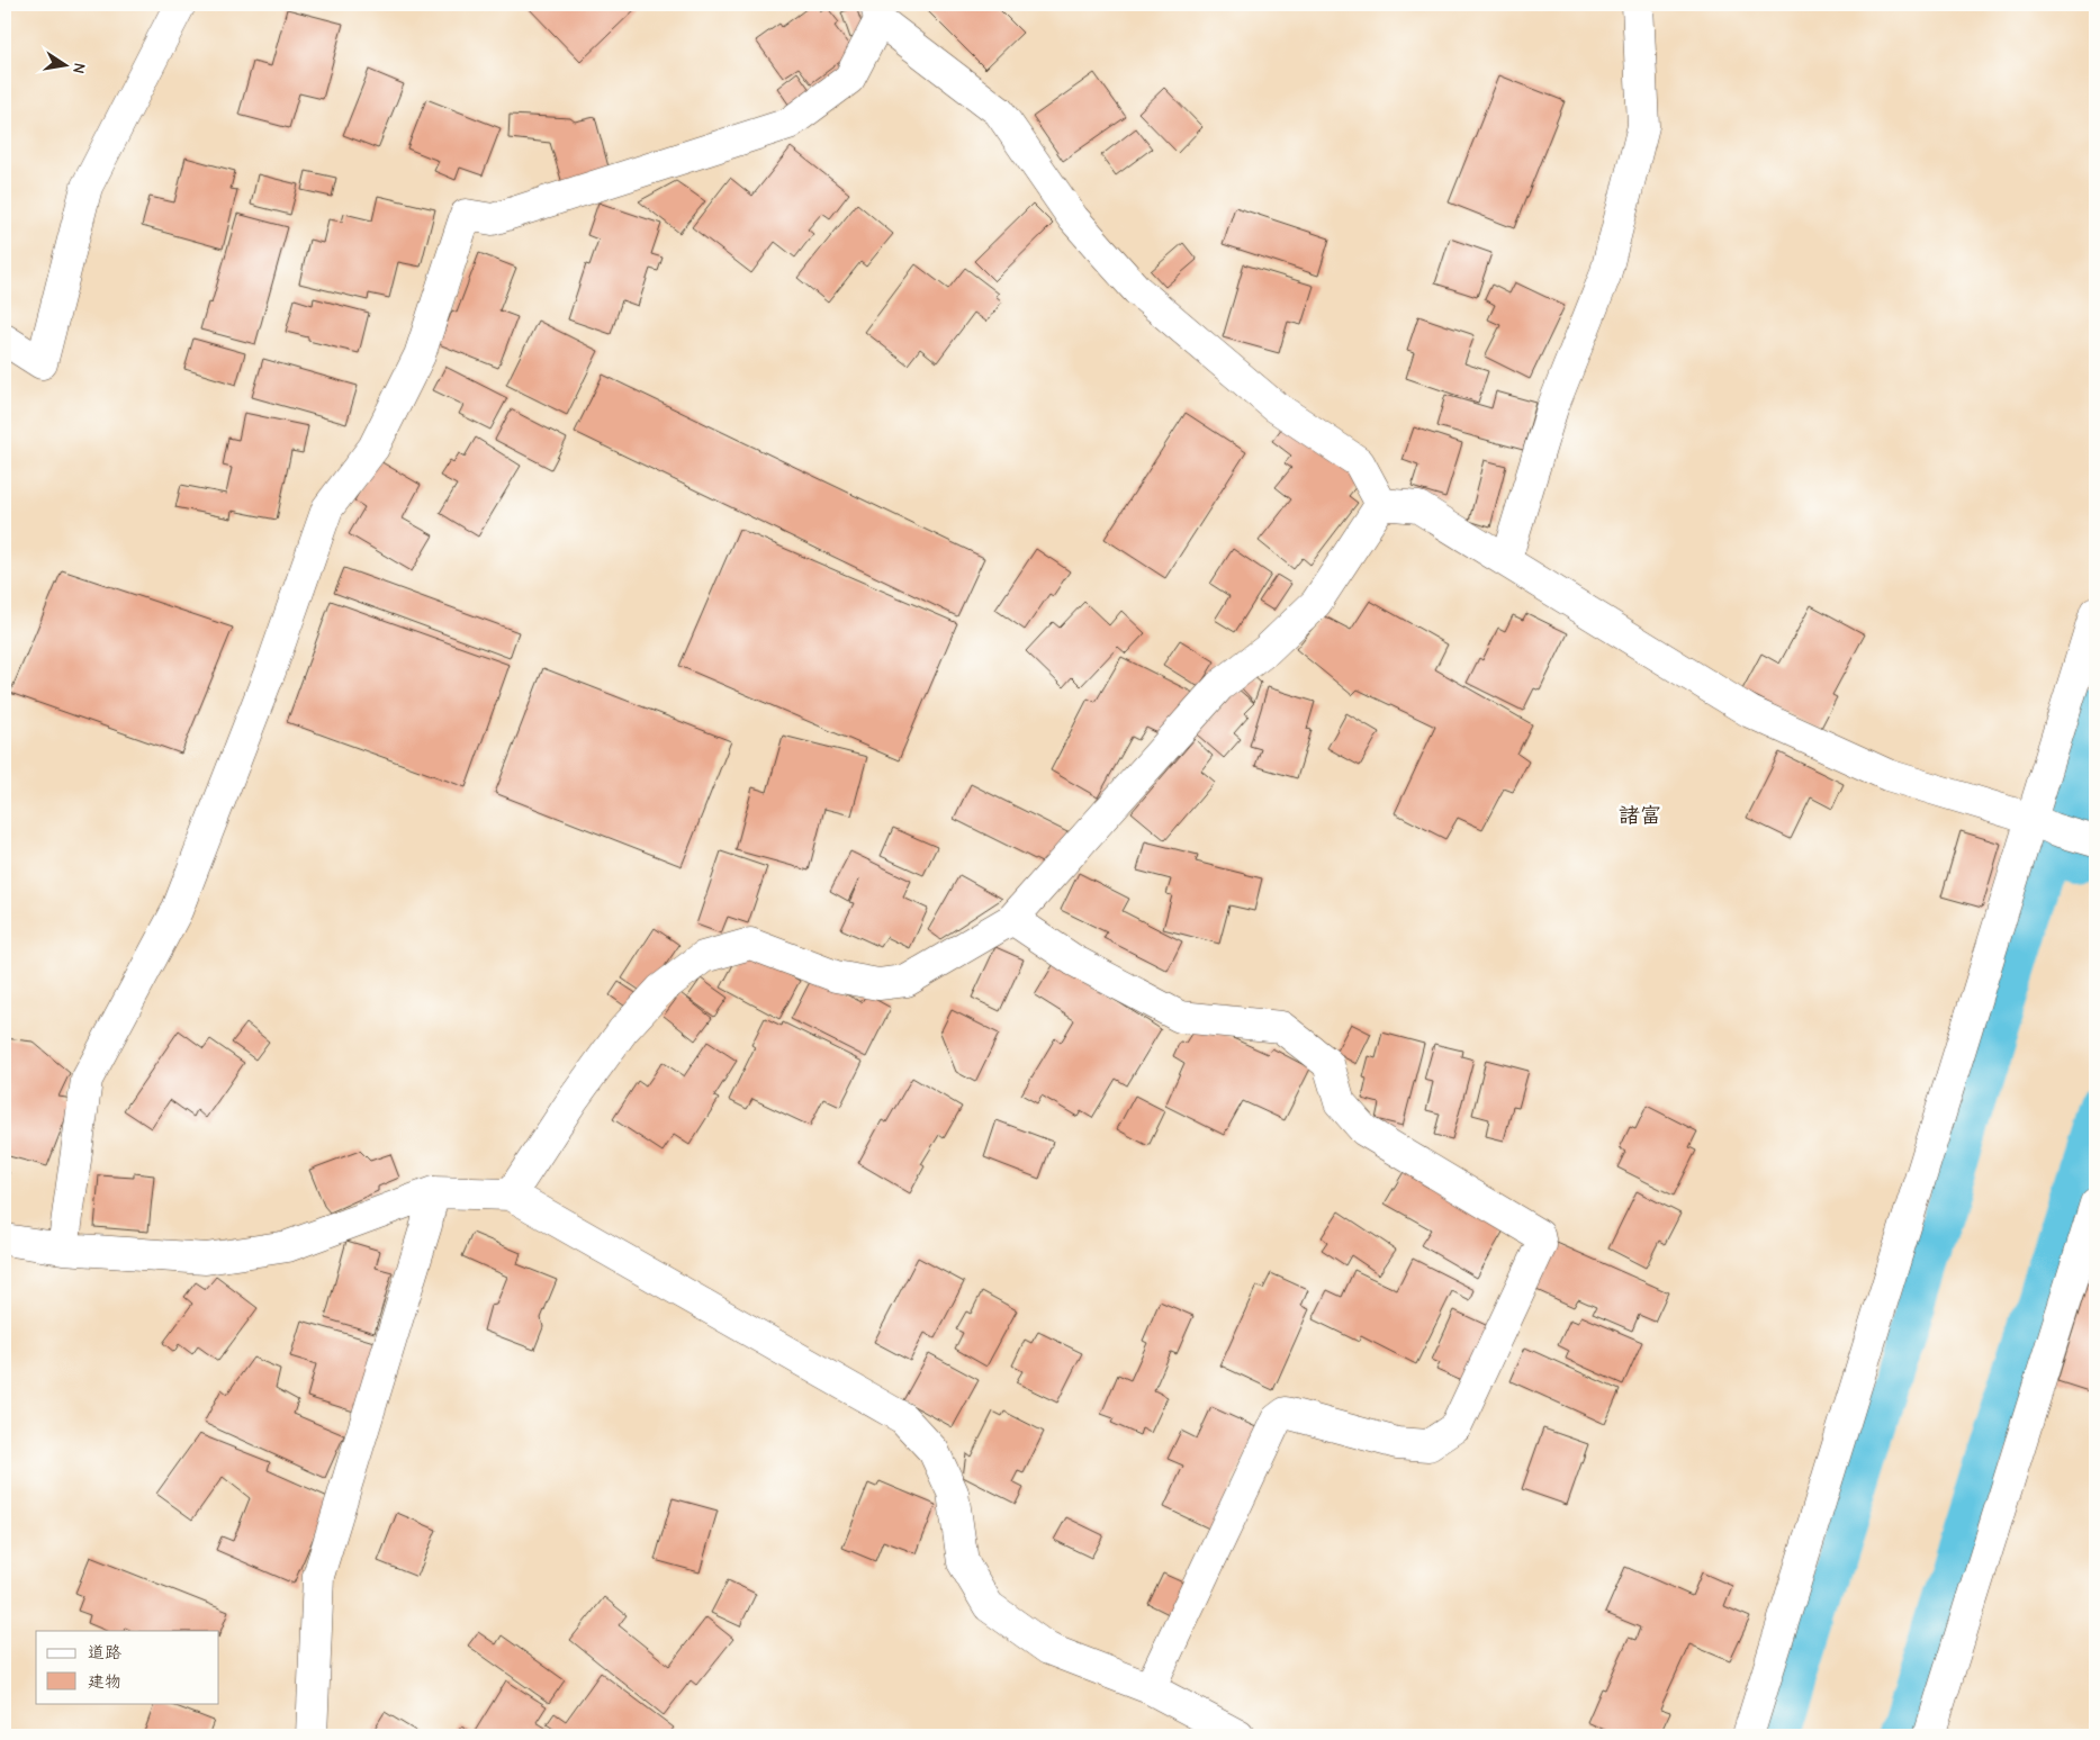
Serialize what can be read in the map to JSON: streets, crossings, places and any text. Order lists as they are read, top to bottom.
{
  "districts": ["諸富"],
  "legend": ["道路", "建物"],
  "north": "right"
}
